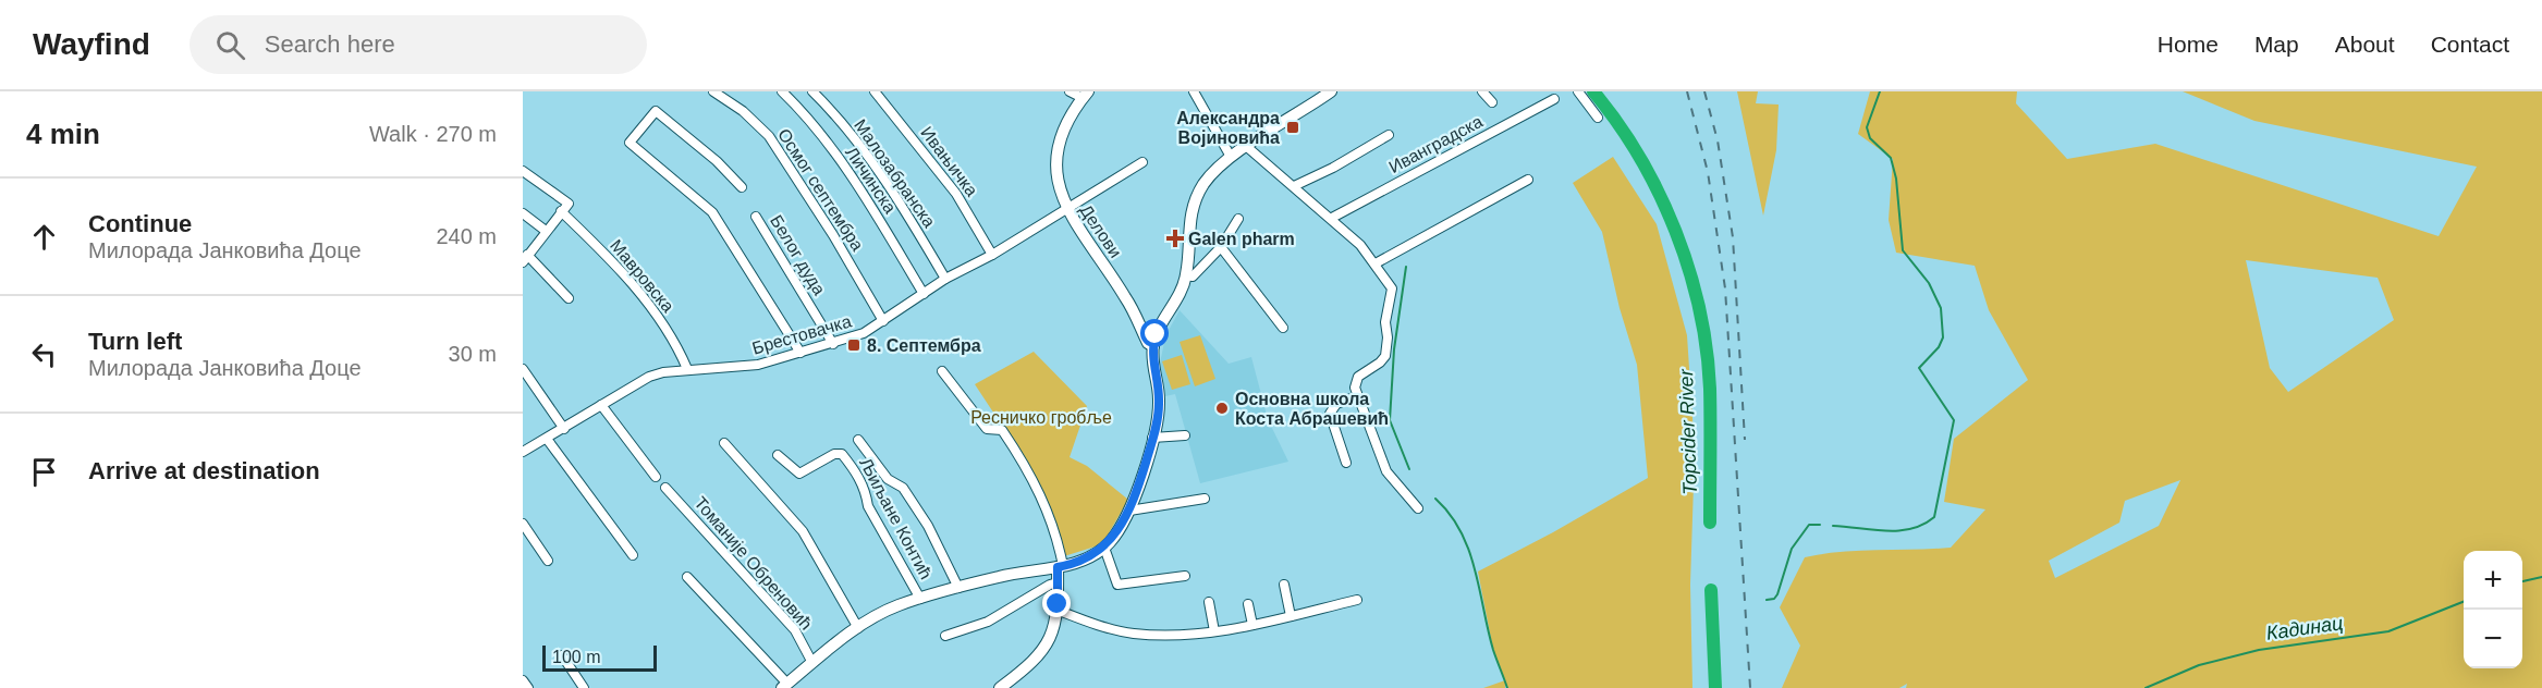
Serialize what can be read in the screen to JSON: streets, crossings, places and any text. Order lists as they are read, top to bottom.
{
  "streets": {
    "street": [
      "Иванградска",
      "Ивањичка",
      "Малозабранска",
      "Личинска",
      "Осмог септембра",
      "Делови",
      "Белог дуда",
      "Мавровска",
      "Брестовачка",
      "Љиљане Контић",
      "Томаније Обреновић"
    ]
  },
  "crossings": [
    ["Ивањичка", "Брестовачка"],
    ["Малозабранска", "Брестовачка"],
    ["Личинска", "Брестовачка"],
    ["Осмог септембра", "Брестовачка"],
    ["Делови", "Брестовачка"],
    ["Белог дуда", "Брестовачка"],
    ["Мавровска", "Брестовачка"]
  ],
  "water": ["Topcider River", "Кадинац"],
  "parks": ["Ресничко гробље"],
  "places": {
    "transit": ["Александра Војиновића", "8. Септембра"],
    "health": ["Galen pharm"],
    "other": ["Основна школа Коста Абрашевић"]
  },
  "scale_bar": "100 m",
  "page": {
    "header": "Wayfind",
    "search": "Search here",
    "nav": [
      "Home",
      "Map",
      "About",
      "Contact"
    ],
    "heading": ["4 min", "Walk · 270 m"],
    "list": [
      ["Continue", "Милорада Јанковића Доце", "240 m"],
      ["Turn left", "Милорада Јанковића Доце", "30 m"],
      "Arrive at destination"
    ],
    "map_buttons": ["+", "−"],
    "scale": "100 m"
  }
}
